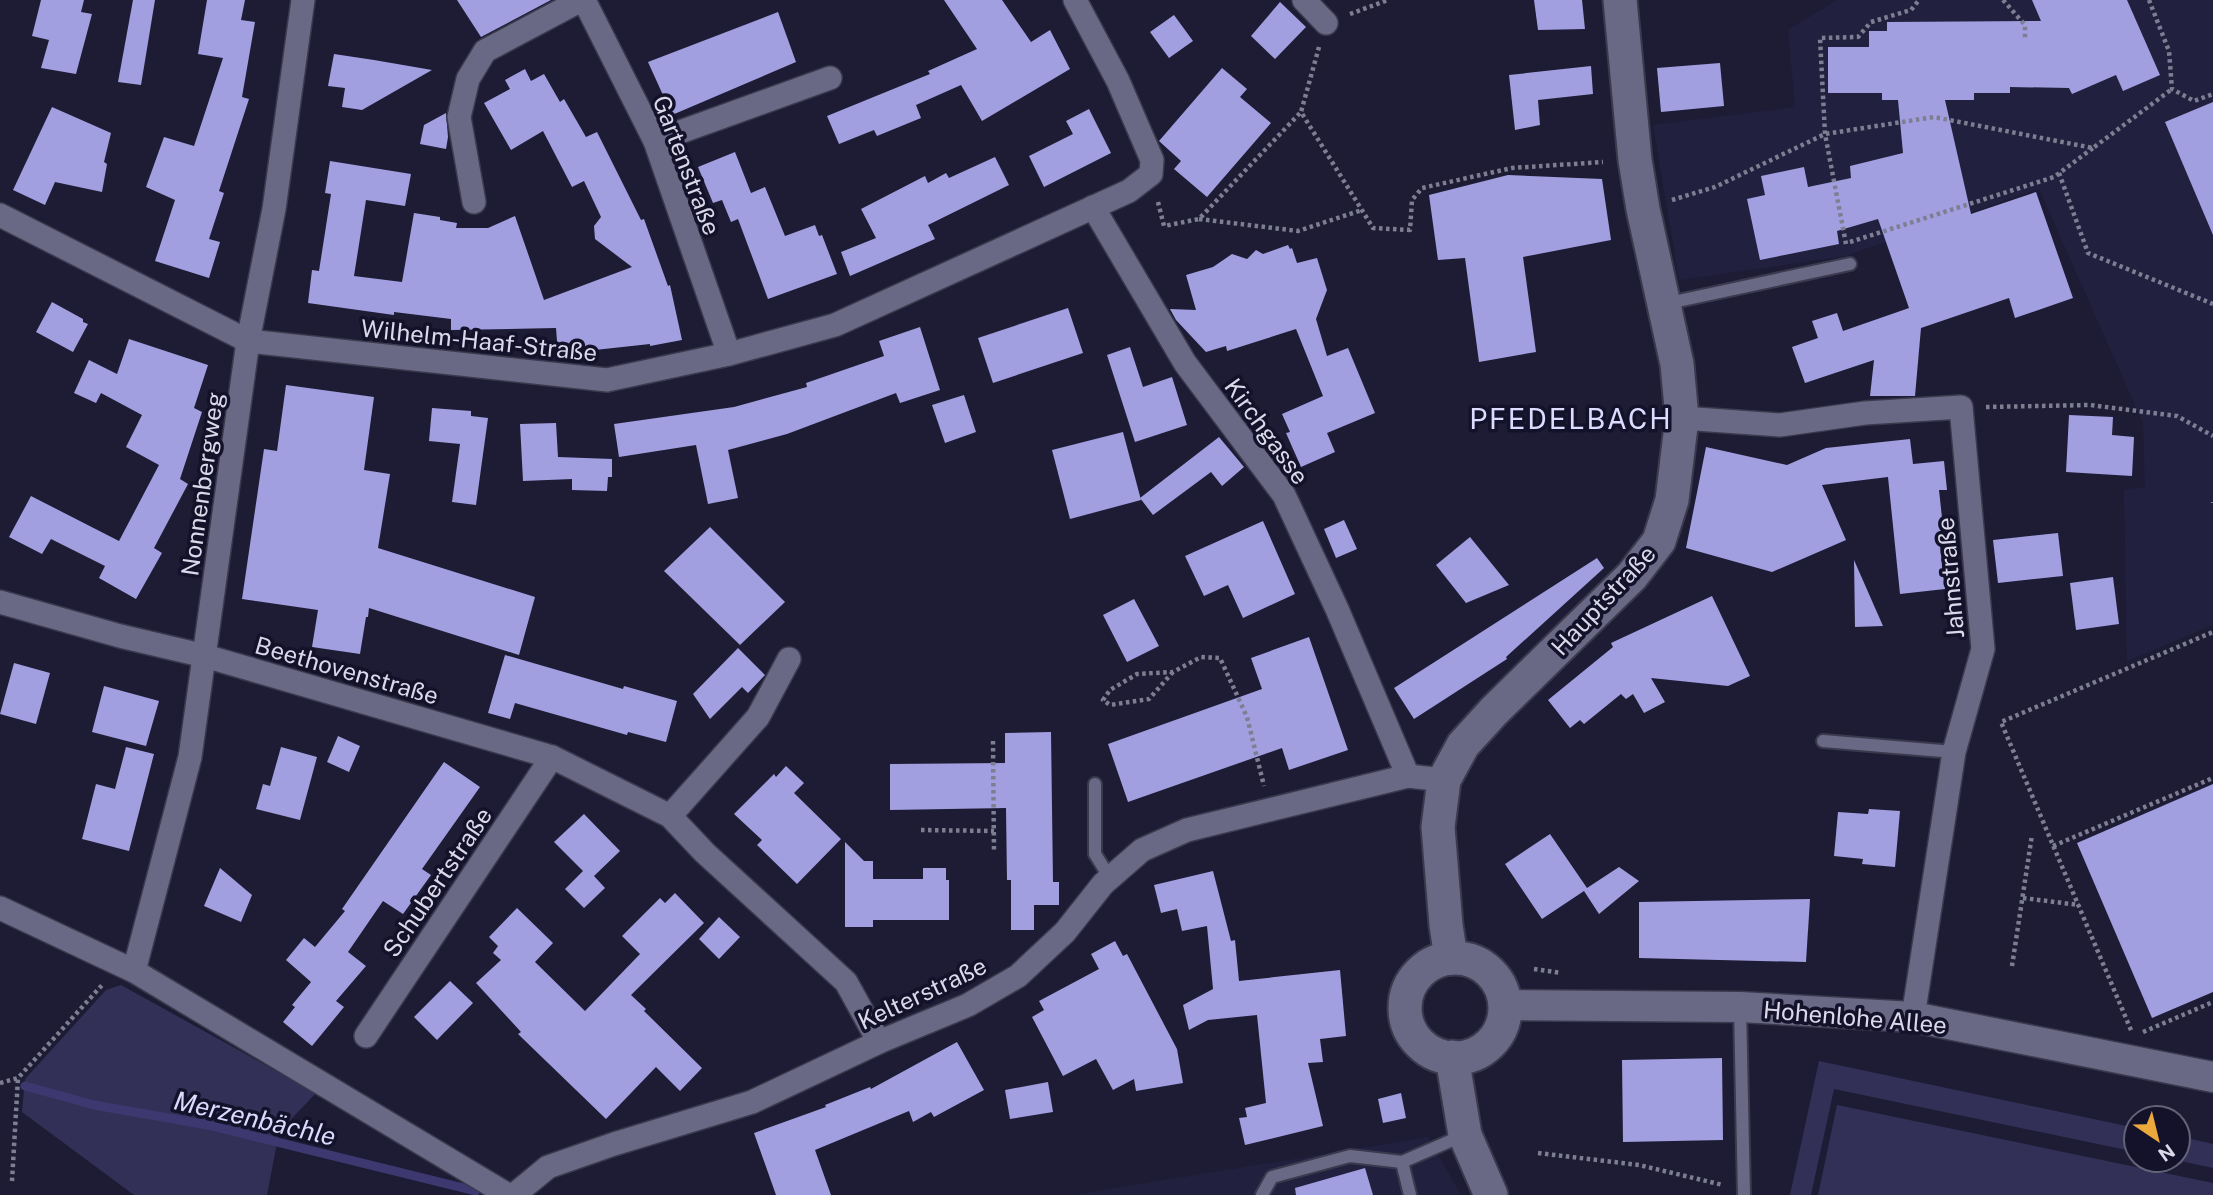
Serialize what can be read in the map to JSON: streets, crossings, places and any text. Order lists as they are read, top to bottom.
{
  "streets": {
    "main road": ["Hauptstraße"],
    "street": [
      "Gartenstraße",
      "Wilhelm-Haaf-Straße",
      "Kirchgasse",
      "Nonnenbergweg",
      "Jahnstraße",
      "Beethovenstraße",
      "Schubertstraße",
      "Kelterstraße",
      "Hohenlohe Allee"
    ]
  },
  "crossings": [
    ["Gartenstraße", "Wilhelm-Haaf-Straße"],
    ["Wilhelm-Haaf-Straße", "Kirchgasse"],
    ["Wilhelm-Haaf-Straße", "Nonnenbergweg"],
    ["Kirchgasse", "Kelterstraße"],
    ["Nonnenbergweg", "Beethovenstraße"],
    ["Jahnstraße", "Hohenlohe Allee"],
    ["Hauptstraße", "Kelterstraße"],
    ["Hauptstraße", "Hohenlohe Allee"],
    ["Beethovenstraße", "Schubertstraße"],
    ["Beethovenstraße", "Kelterstraße"]
  ],
  "districts": ["PFEDELBACH"],
  "water": ["Merzenbächle"],
  "north": "bottom right"
}
